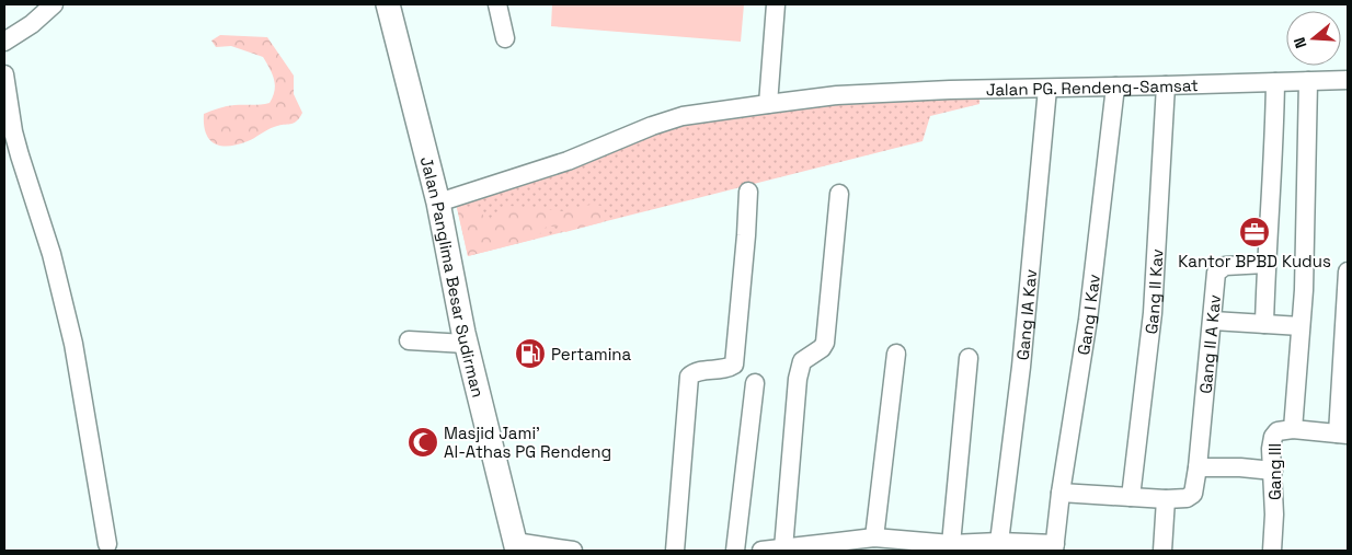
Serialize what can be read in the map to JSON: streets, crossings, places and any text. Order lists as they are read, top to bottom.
{
  "streets": {
    "main road": ["Jalan Panglima Besar Sudirman"],
    "street": [
      "Jalan PG. Rendeng-Samsat",
      "Gang II Kav",
      "Gang IA Kav",
      "Gang I Kav",
      "Gang II A Kav",
      "Gang III"
    ]
  },
  "crossings": [
    ["Jalan PG. Rendeng-Samsat", "Jalan Panglima Besar Sudirman"],
    ["Jalan PG. Rendeng-Samsat", "Gang II Kav"],
    ["Jalan PG. Rendeng-Samsat", "Gang IA Kav"],
    ["Jalan PG. Rendeng-Samsat", "Gang I Kav"]
  ],
  "places": {
    "office": ["Kantor BPBD Kudus"],
    "fuel station": ["Pertamina"],
    "mosque": ["Masjid Jami' Al-Athas PG Rendeng"]
  },
  "north": "left"
}
